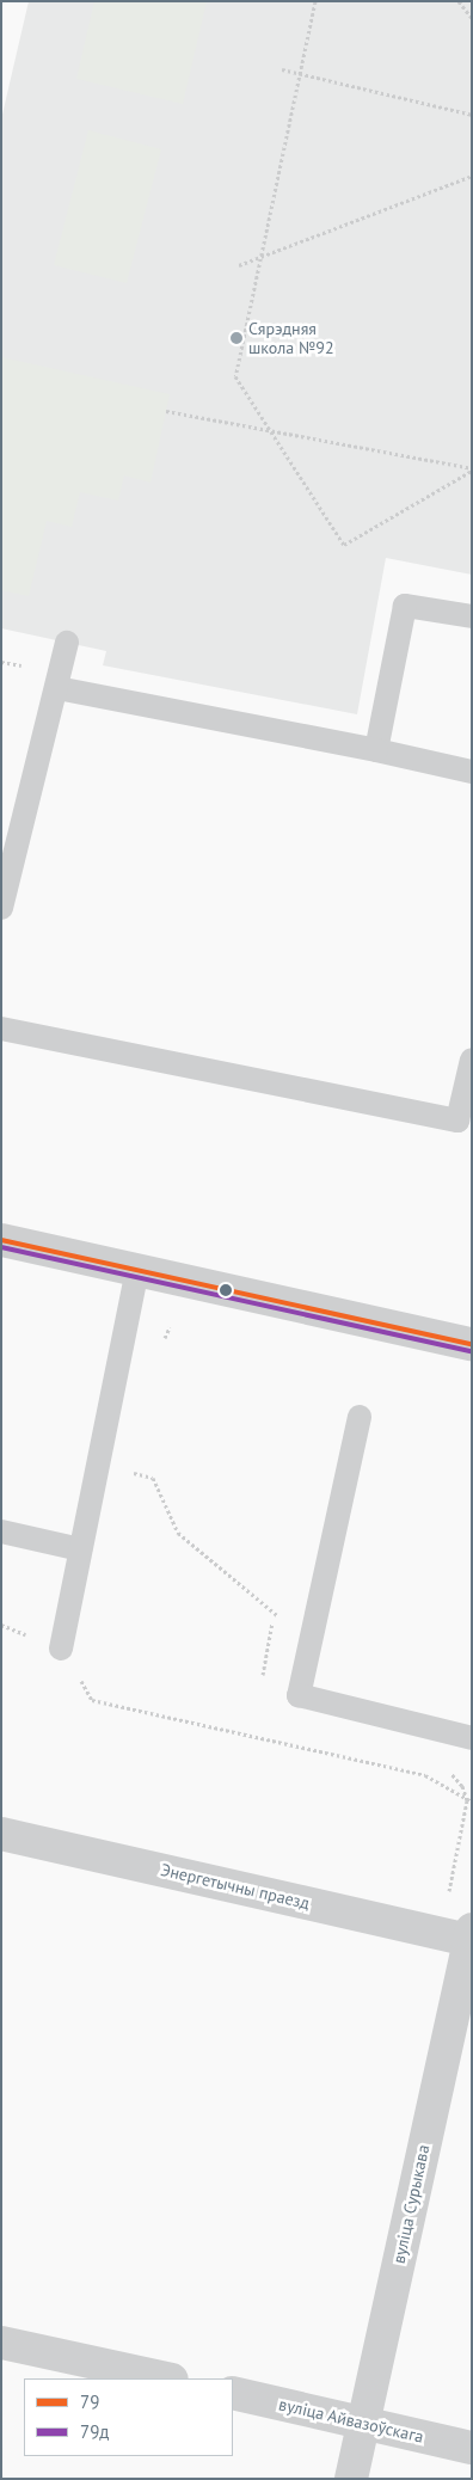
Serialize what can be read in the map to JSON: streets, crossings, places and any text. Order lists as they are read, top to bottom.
{
  "streets": {
    "street": ["Энергетычны праезд", "вуліца Сурыкава", "вуліца Айвазоўскага"]
  },
  "crossings": [
    ["Энергетычны праезд", "вуліца Сурыкава"],
    ["вуліца Сурыкава", "вуліца Айвазоўскага"]
  ],
  "places": ["Сярэдняя школа №92"],
  "lines": ["transit line 79", "transit line 79д"],
  "legend": ["79", "79д"]
}
